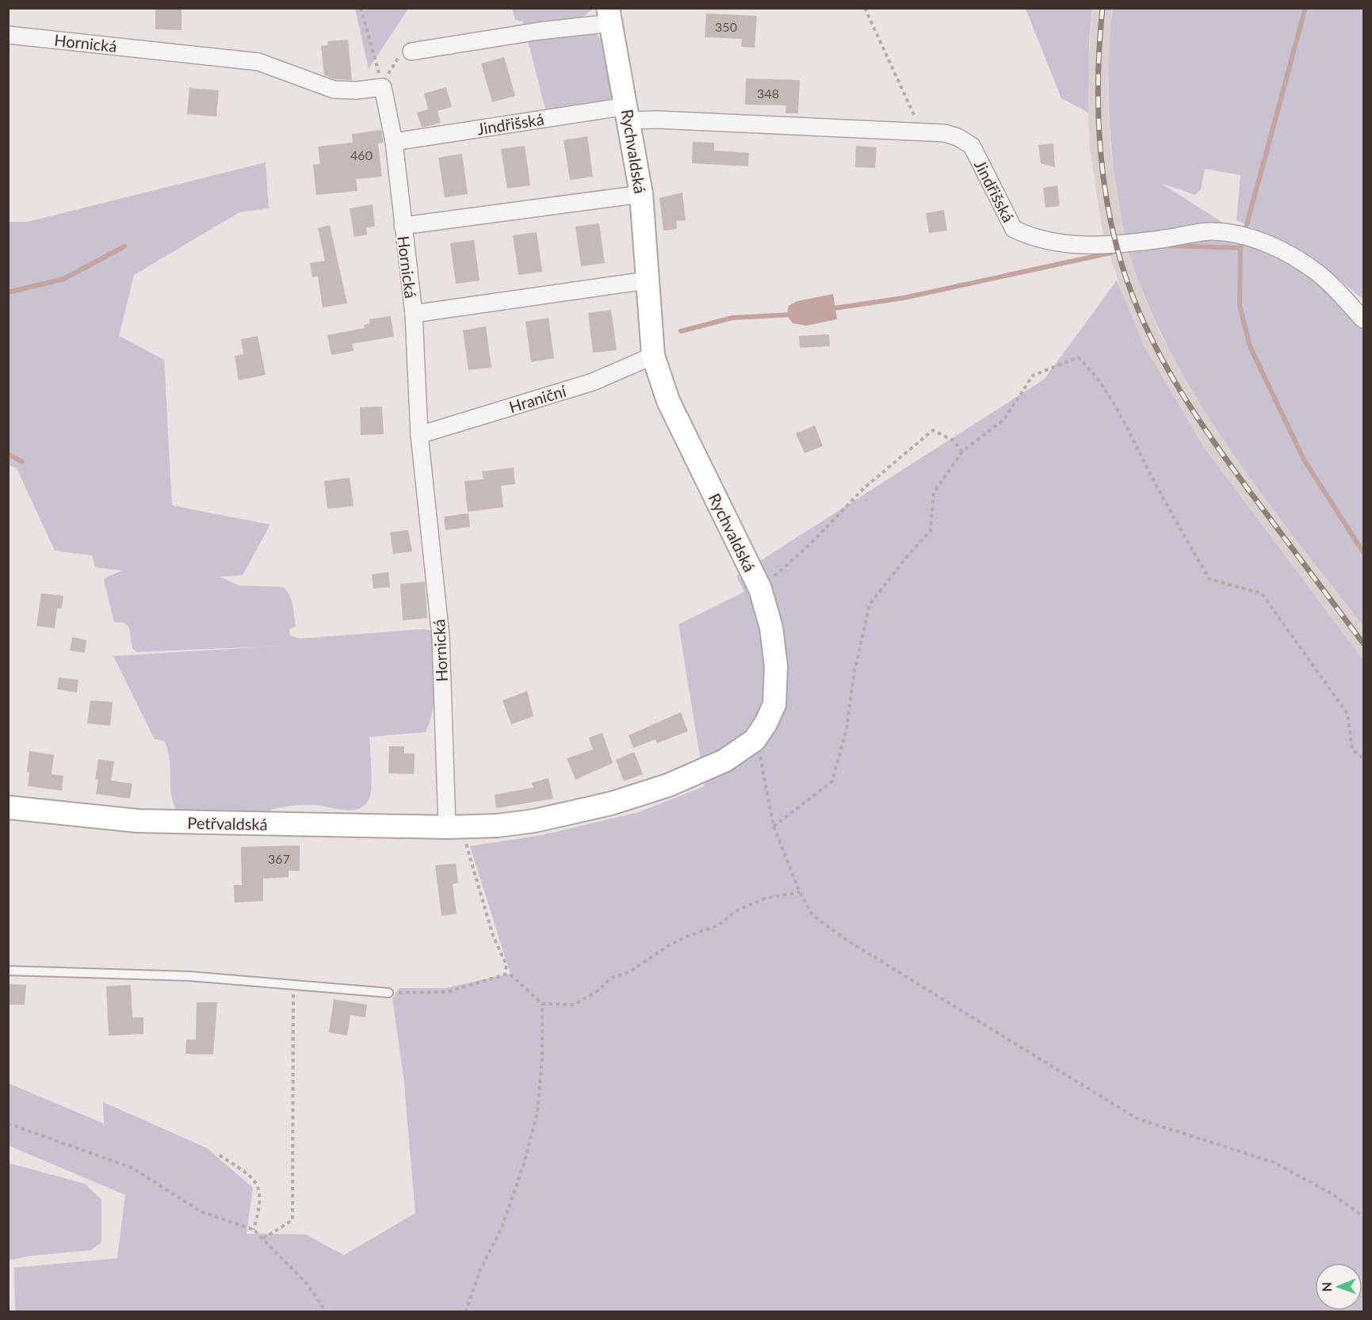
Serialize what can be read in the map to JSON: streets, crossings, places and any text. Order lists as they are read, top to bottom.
{
  "streets": {
    "street": [
      "Hornická",
      "Jindřišská",
      "Rychvaldská",
      "Hraniční",
      "Petřvaldská"
    ]
  },
  "crossings": [
    ["Hornická", "Jindřišská"],
    ["Hornická", "Rychvaldská"],
    ["Hornická", "Hraniční"],
    ["Hornická", "Petřvaldská"],
    ["Jindřišská", "Rychvaldská"],
    ["Rychvaldská", "Hraniční"],
    ["Rychvaldská", "Petřvaldská"]
  ],
  "house_numbers": [
    "350",
    "348",
    "460",
    "367"
  ],
  "north": "left"
}
